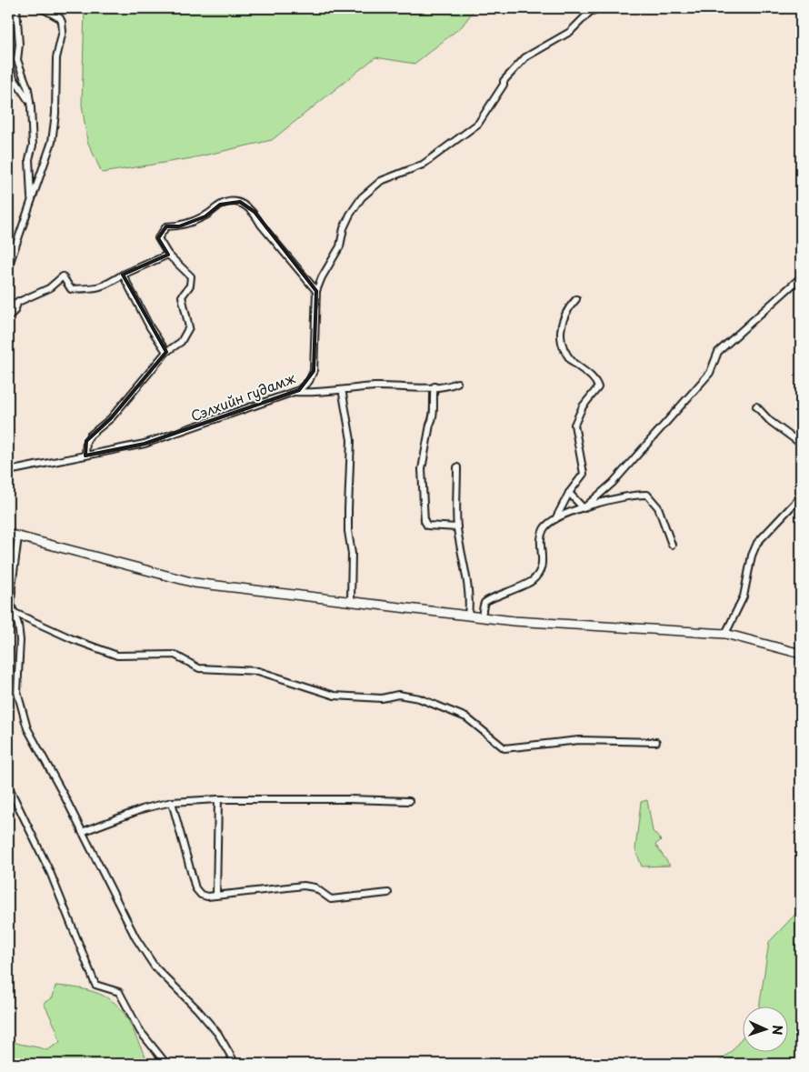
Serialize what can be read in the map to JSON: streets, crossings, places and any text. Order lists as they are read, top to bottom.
{
  "streets": {
    "street": ["Сэлхийн гудамж"]
  },
  "north": "right"
}
